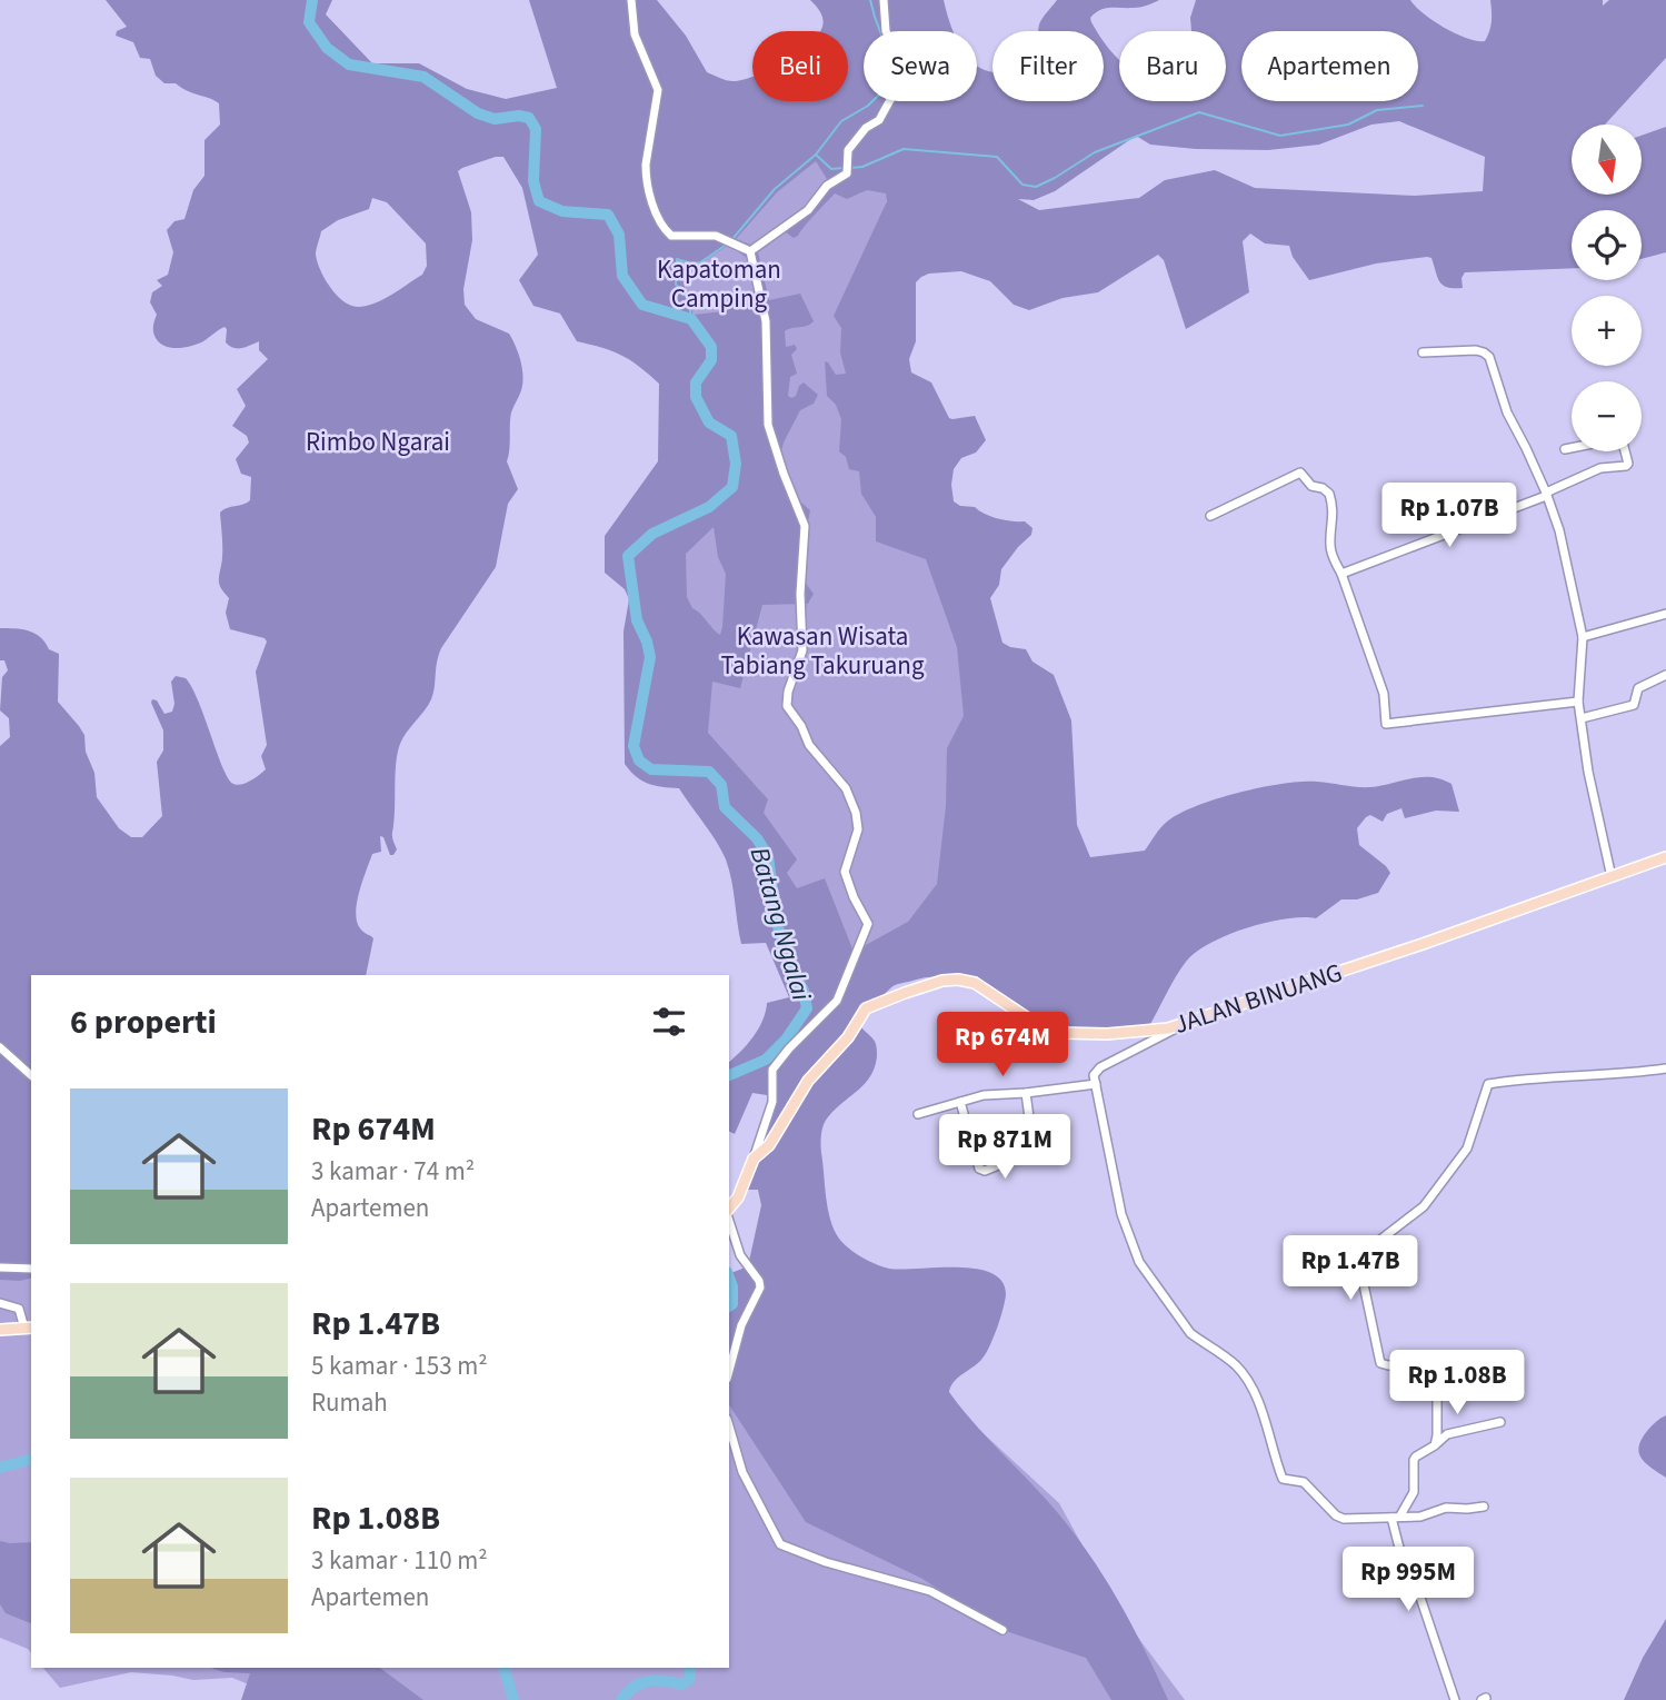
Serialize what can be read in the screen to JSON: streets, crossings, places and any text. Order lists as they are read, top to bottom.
{
  "streets": {
    "main road": ["JALAN BINUANG"]
  },
  "water": ["Batang Ngalai"],
  "parks": ["Kapatoman Camping", "Rimbo Ngarai", "Kawasan Wisata Tabiang Takuruang"],
  "north": "bottom",
  "page": {
    "chip": [
      "Beli",
      "Sewa",
      "Filter",
      "Baru",
      "Apartemen"
    ],
    "map_buttons": ["+", "−"],
    "price": [
      "Rp 1.07B",
      "Rp 674M",
      "Rp 871M",
      "Rp 1.47B",
      "Rp 1.08B",
      "Rp 995M"
    ],
    "heading": "6 properti",
    "list": [
      {
        "name": "Rp 674M",
        "note": "3 kamar · 74 m² · Apartemen"
      },
      {
        "name": "Rp 1.47B",
        "note": "5 kamar · 153 m² · Rumah"
      },
      {
        "name": "Rp 1.08B",
        "note": "3 kamar · 110 m² · Apartemen"
      }
    ]
  }
}
